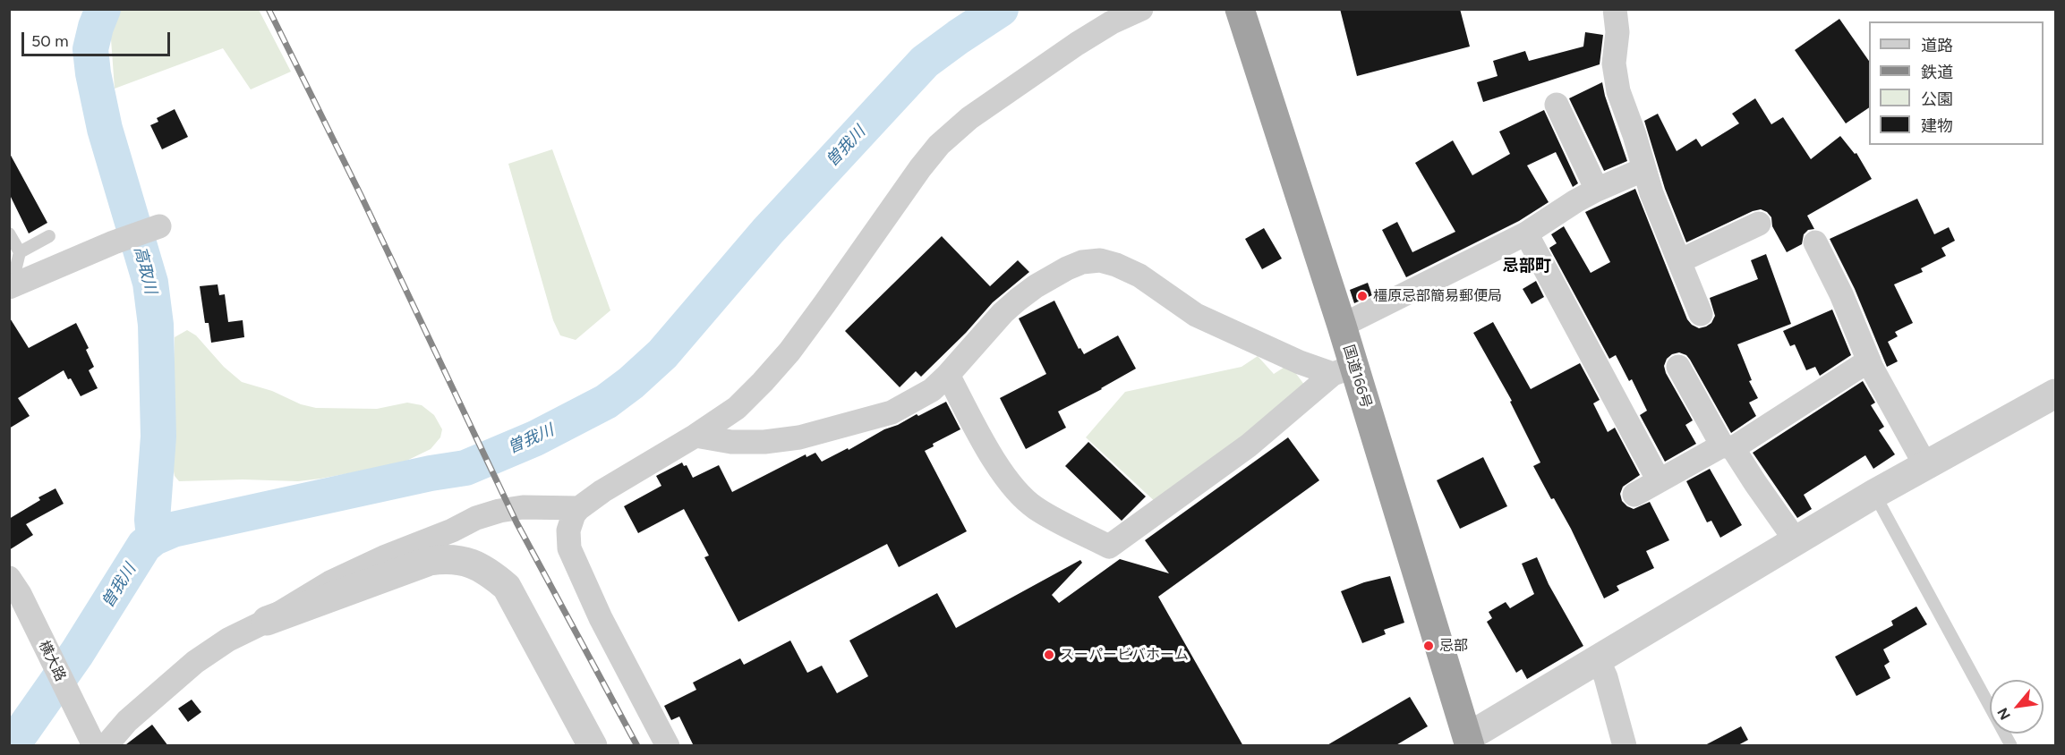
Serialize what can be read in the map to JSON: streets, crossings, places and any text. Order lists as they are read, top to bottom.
{
  "streets": {
    "highway": ["国道166号"],
    "street": ["横大路"]
  },
  "districts": ["忌部町"],
  "water": ["曽我川", "高取川"],
  "places": ["橿原忌部簡易郵便局", "忌部", "スーパービバホーム"],
  "legend": [
    "道路",
    "鉄道",
    "公園",
    "建物"
  ],
  "scale_bar": "50 m",
  "north": "bottom left"
}
